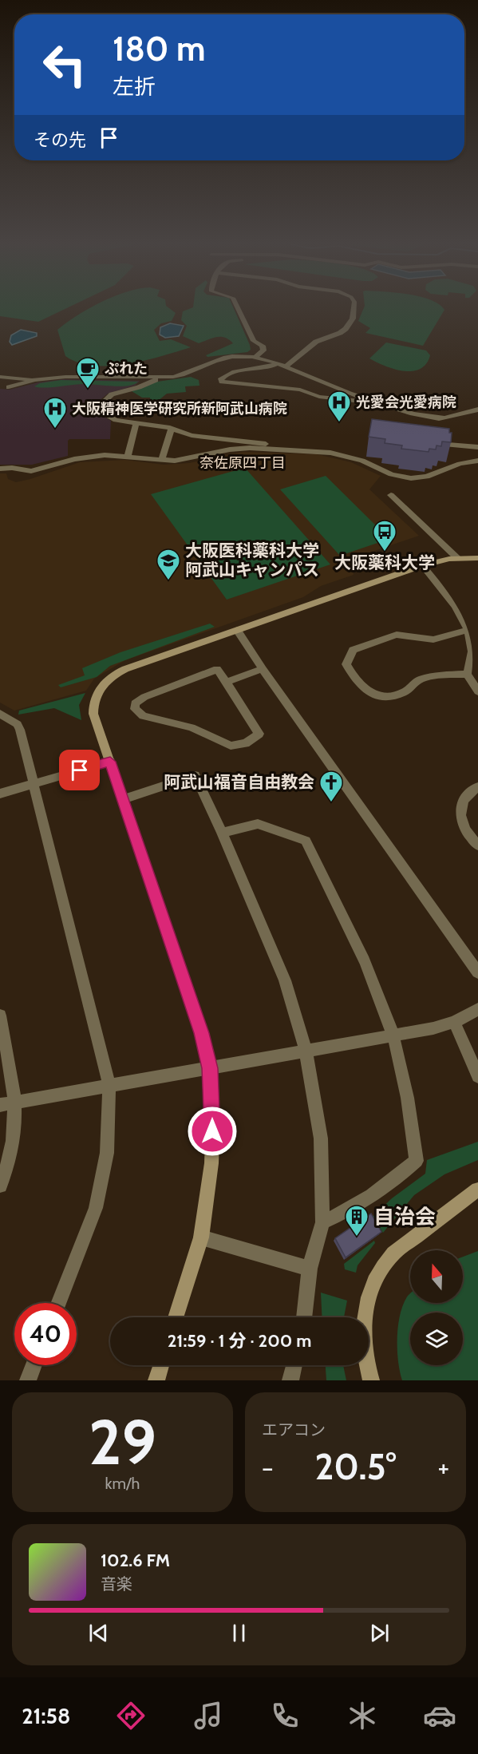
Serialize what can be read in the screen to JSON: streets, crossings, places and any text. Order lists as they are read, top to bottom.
{
  "districts": ["奈佐原四丁目"],
  "places": {
    "cafe": ["ぷれた"],
    "hospital": ["光愛会光愛病院", "大阪精神医学研究所新阿武山病院"],
    "bus stop": ["大阪薬科大学"],
    "school or university": ["大阪医科薬科大学 阿武山キャンパス"],
    "church": ["阿武山福音自由教会"],
    "building": ["自治会"]
  },
  "north": "top",
  "page": {
    "turn": ["180 m", "左折"],
    "then": "その先",
    "limit": "40",
    "trip": "21:59 · 1 分 · 200 m",
    "tile": [
      ["29", "km/h"],
      "エアコン"
    ],
    "heat": ["−", "20.5°", "+"],
    "song": ["102.6 FM", "音楽"],
    "tabs": "21:58"
  }
}
